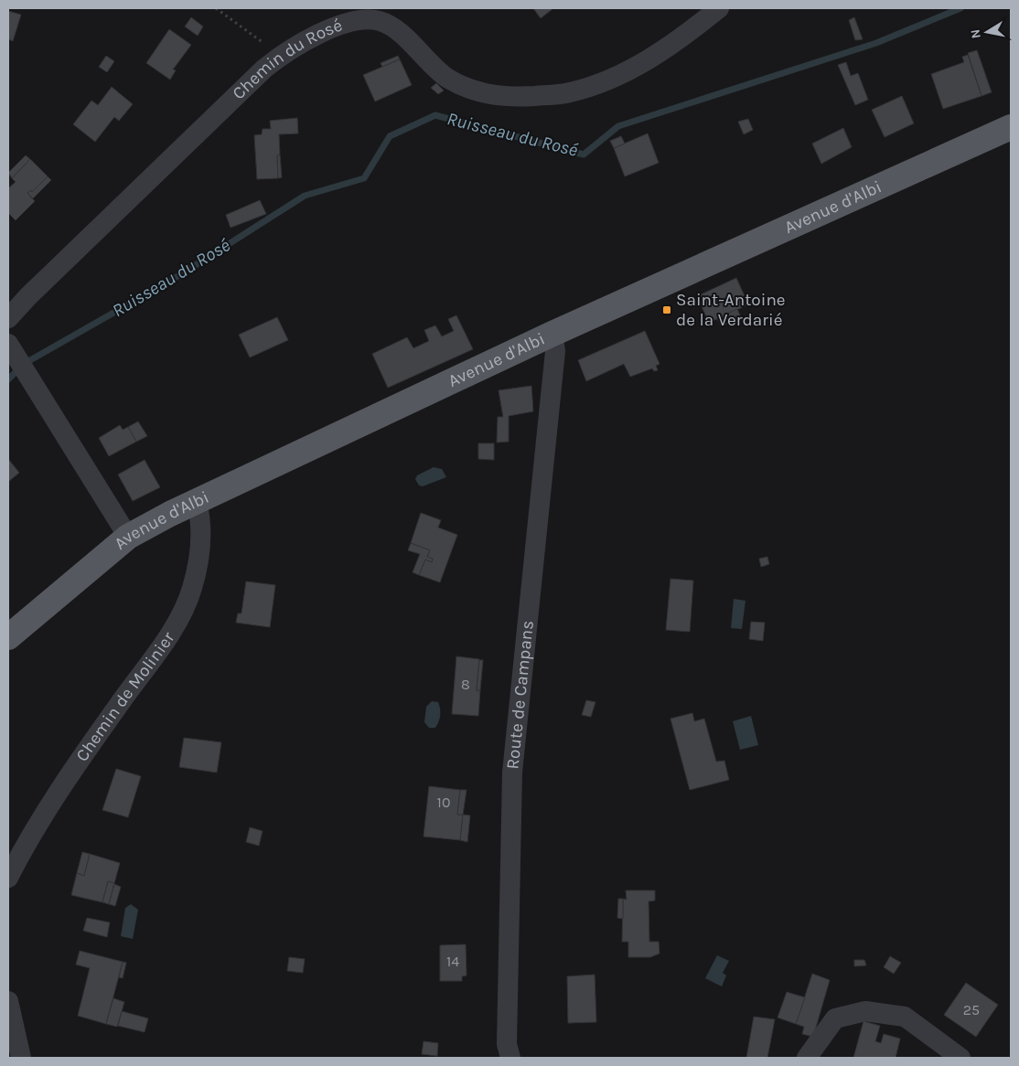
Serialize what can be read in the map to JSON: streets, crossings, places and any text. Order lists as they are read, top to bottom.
{
  "streets": {
    "main road": ["Avenue d'Albi"],
    "street": ["Chemin du Rosé", "Route de Campans", "Chemin de Molinier"]
  },
  "crossings": [
    ["Avenue d'Albi", "Route de Campans"],
    ["Avenue d'Albi", "Chemin de Molinier"]
  ],
  "water": ["Ruisseau du Rosé"],
  "places": {
    "transit": ["Saint-Antoine de la Verdarié"]
  },
  "house_numbers": [
    "8",
    "10",
    "14",
    "25"
  ],
  "north": "left"
}
